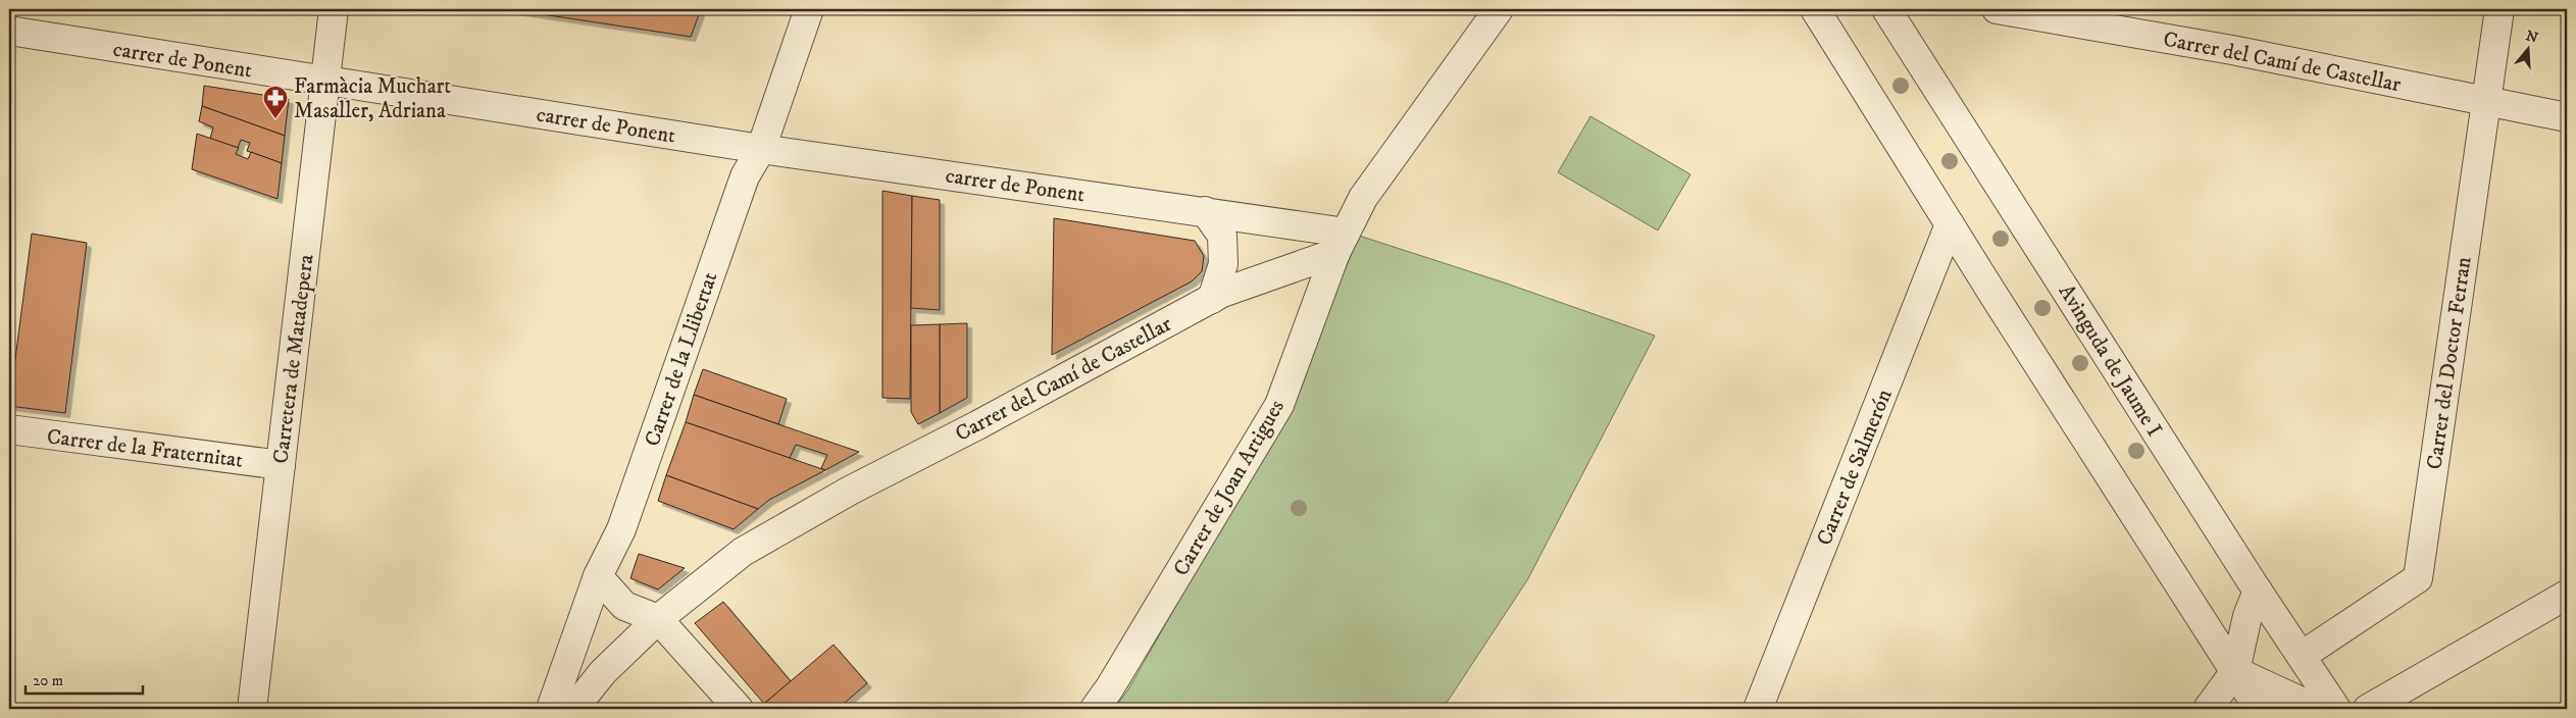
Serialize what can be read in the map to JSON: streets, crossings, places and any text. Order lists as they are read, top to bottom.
{
  "streets": {
    "street": [
      "carrer de Ponent",
      "Carrer del Camí de Castellar",
      "Carretera de Matadepera",
      "Carrer de la Llibertat",
      "Avinguda de Jaume I",
      "Carrer del Doctor Ferran",
      "Carrer de la Fraternitat",
      "Carrer de Salmerón",
      "Carrer de Joan Artigues"
    ]
  },
  "crossings": [
    ["carrer de Ponent", "Carrer del Camí de Castellar"],
    ["carrer de Ponent", "Carretera de Matadepera"],
    ["carrer de Ponent", "Carrer de la Llibertat"],
    ["carrer de Ponent", "Carrer de Joan Artigues"],
    ["Carrer del Camí de Castellar", "Carrer del Doctor Ferran"],
    ["Carrer del Camí de Castellar", "Carrer de Joan Artigues"],
    ["Carretera de Matadepera", "Carrer de la Fraternitat"],
    ["Avinguda de Jaume I", "Carrer del Doctor Ferran"]
  ],
  "places": {
    "pharmacy": ["Farmàcia Muchart Masaller, Adriana"]
  },
  "scale_bar": "20 m",
  "north": "top"
}
